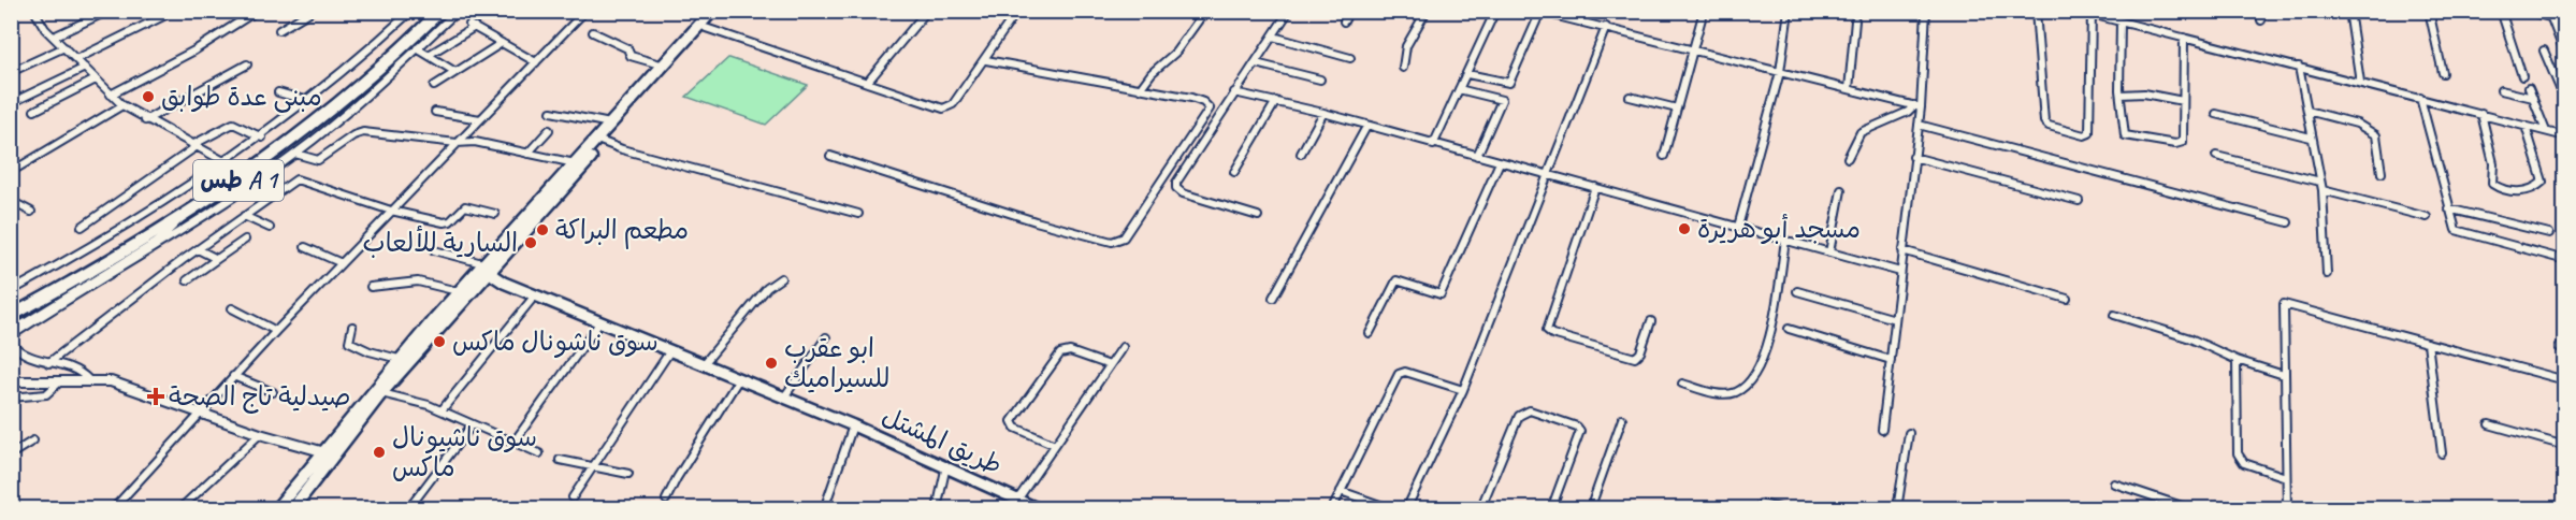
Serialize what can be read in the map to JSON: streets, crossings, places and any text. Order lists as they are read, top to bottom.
{
  "streets": {
    "highway": ["طس A 1"],
    "main road": ["طريق المشتل"]
  },
  "places": {
    "other": [
      "مبنى عدة طوابق",
      "مسجد أبو هريرة",
      "مطعم البراكة",
      "السارية للألعاب",
      "سوق ناشونال ماكس",
      "ابو عقرب للسيراميك",
      "سوق ناشيونال ماكس"
    ],
    "health": ["صيدلية تاج الصحة"]
  }
}
